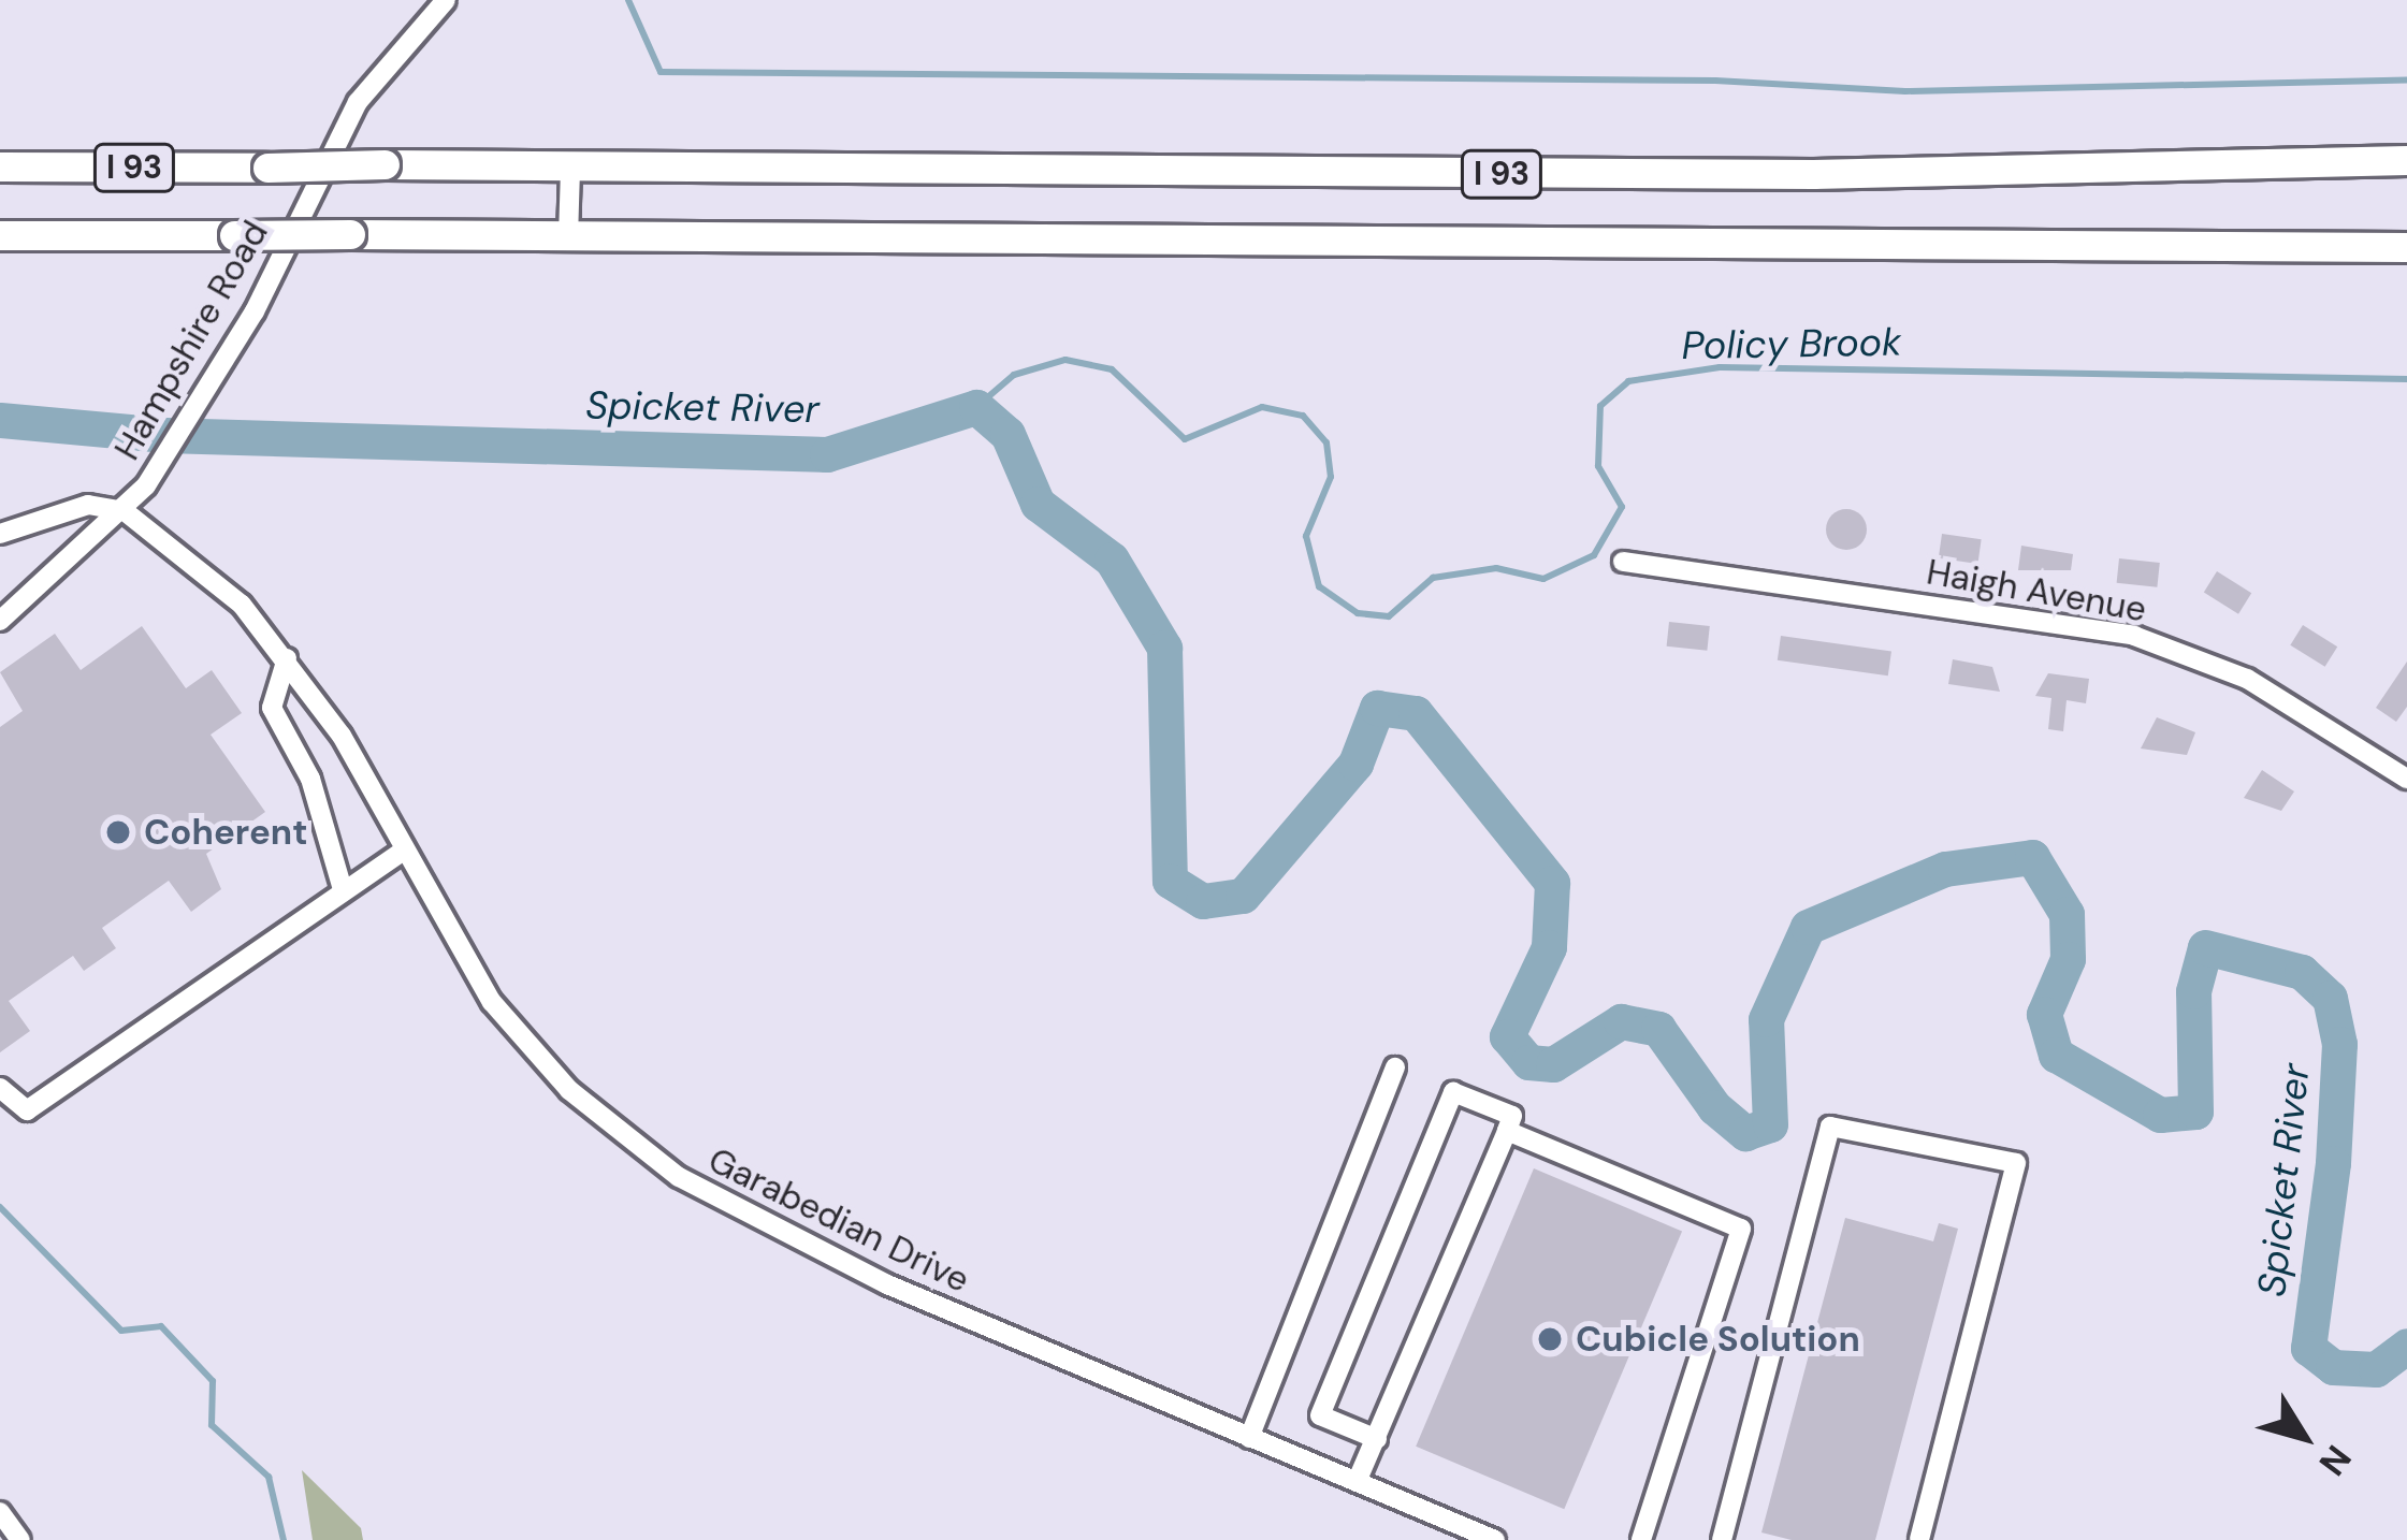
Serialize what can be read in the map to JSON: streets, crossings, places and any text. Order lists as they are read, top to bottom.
{
  "streets": {
    "highway": ["I 93"],
    "street": ["Hampshire Road", "Haigh Avenue", "Garabedian Drive"]
  },
  "crossings": [
    ["Hampshire Road", "Garabedian Drive"]
  ],
  "water": ["Policy Brook", "Spicket River"],
  "places": ["Coherent", "Cubicle Solution"],
  "north": "bottom right"
}
